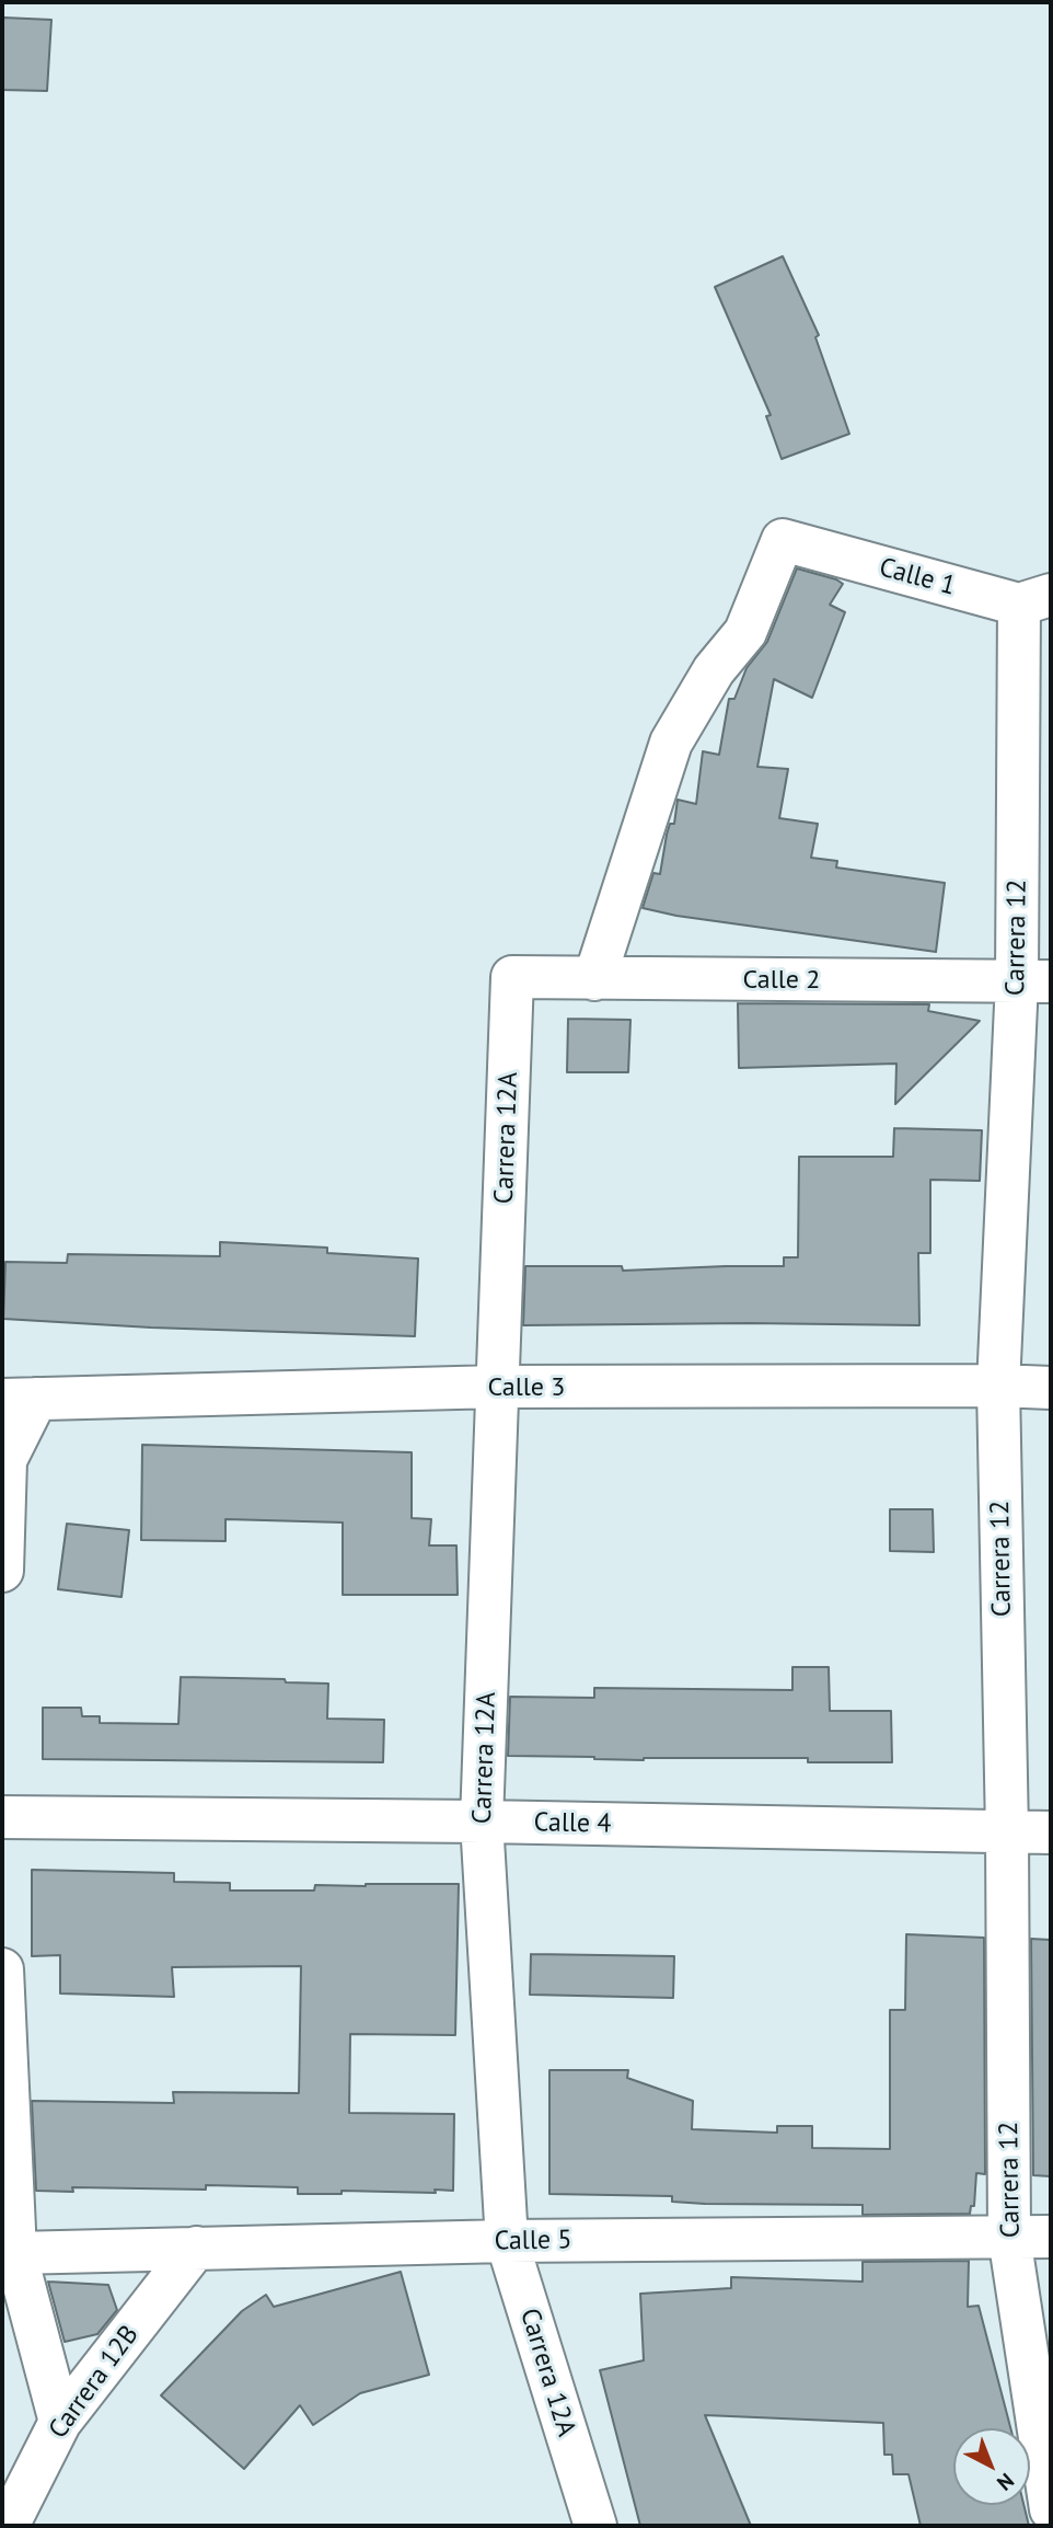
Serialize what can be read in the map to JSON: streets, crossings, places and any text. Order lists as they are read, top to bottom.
{
  "streets": {
    "street": [
      "Calle 1",
      "Carrera 12",
      "Calle 2",
      "Carrera 12A",
      "Calle 3",
      "Calle 4",
      "Calle 5",
      "Carrera 12B"
    ]
  },
  "crossings": [
    ["Calle 1", "Carrera 12"],
    ["Calle 1", "Calle 2"],
    ["Carrera 12", "Calle 2"],
    ["Carrera 12", "Calle 3"],
    ["Carrera 12", "Calle 4"],
    ["Carrera 12", "Calle 5"],
    ["Calle 2", "Carrera 12A"],
    ["Carrera 12A", "Calle 3"],
    ["Carrera 12A", "Calle 4"],
    ["Carrera 12A", "Calle 5"],
    ["Calle 5", "Carrera 12B"]
  ],
  "north": "bottom right"
}
